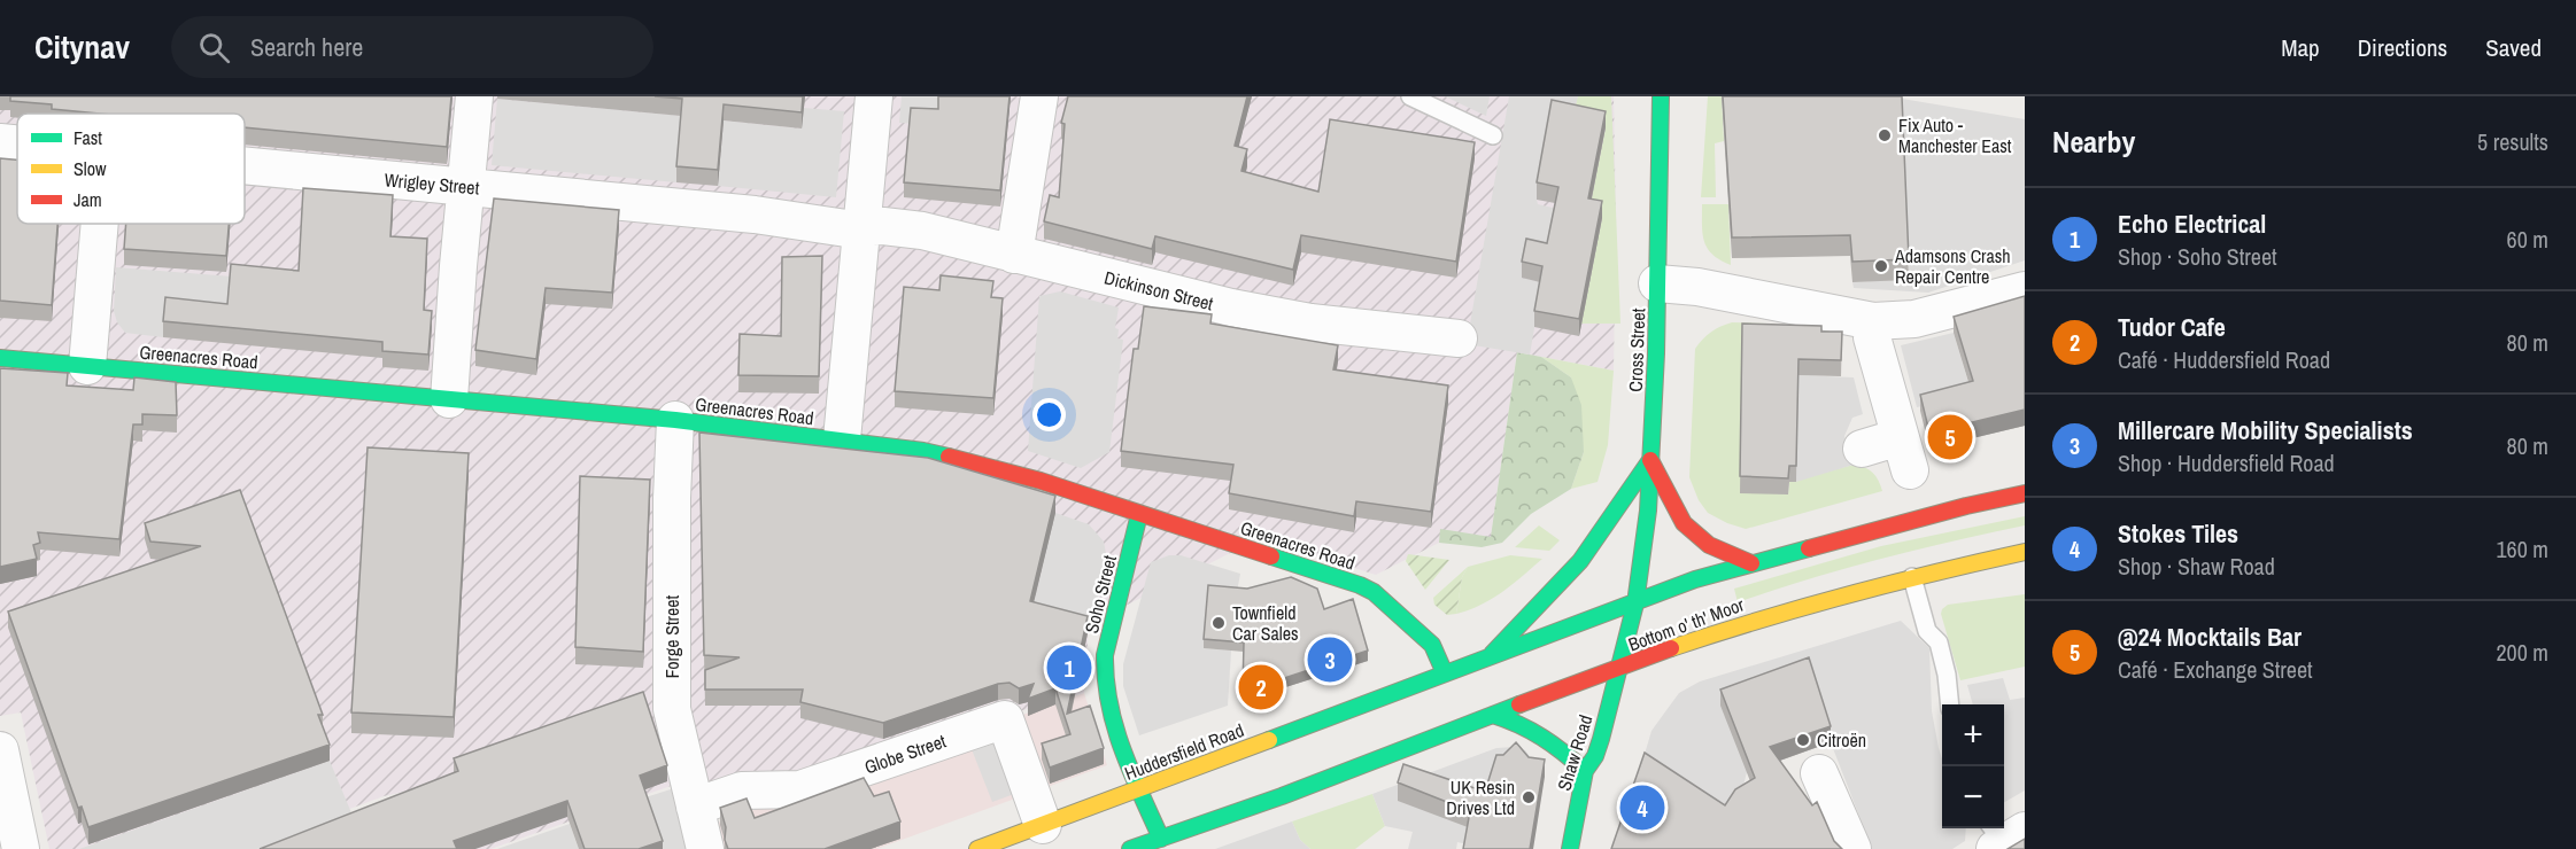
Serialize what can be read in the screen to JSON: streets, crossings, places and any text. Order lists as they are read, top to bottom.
{
  "streets": {
    "main road": [
      "Cross Street",
      "Greenacres Road",
      "Soho Street",
      "Bottom o' th' Moor",
      "Huddersfield Road",
      "Shaw Road"
    ],
    "street": [
      "Wrigley Street",
      "Dickinson Street",
      "Forge Street",
      "Globe Street"
    ]
  },
  "crossings": [
    ["Wrigley Street", "Dickinson Street"],
    ["Cross Street", "Bottom o' th' Moor"],
    ["Cross Street", "Huddersfield Road"],
    ["Greenacres Road", "Soho Street"],
    ["Greenacres Road", "Forge Street"],
    ["Greenacres Road", "Huddersfield Road"],
    ["Soho Street", "Huddersfield Road"],
    ["Bottom o' th' Moor", "Huddersfield Road"],
    ["Bottom o' th' Moor", "Shaw Road"],
    ["Forge Street", "Globe Street"],
    ["Huddersfield Road", "Globe Street"]
  ],
  "places": [
    "Fix Auto - Manchester East",
    "Adamsons Crash Repair Centre",
    "Townfield Car Sales",
    "Citroën",
    "UK Resin Drives Ltd"
  ],
  "legend": ["Fast", "Slow", "Jam"],
  "page": {
    "header": "Citynav",
    "search": "Search here",
    "nav": ["Map", "Directions", "Saved"],
    "heading": ["Nearby", "5 results"],
    "list": [
      {
        "mark": "1",
        "name": "Echo Electrical",
        "note": "Shop · Soho Street",
        "value": "60 m"
      },
      {
        "mark": "2",
        "name": "Tudor Cafe",
        "note": "Café · Huddersfield Road",
        "value": "80 m"
      },
      {
        "mark": "3",
        "name": "Millercare Mobility Specialists",
        "note": "Shop · Huddersfield Road",
        "value": "80 m"
      },
      {
        "mark": "4",
        "name": "Stokes Tiles",
        "note": "Shop · Shaw Road",
        "value": "160 m"
      },
      {
        "mark": "5",
        "name": "@24 Mocktails Bar",
        "note": "Café · Exchange Street",
        "value": "200 m"
      }
    ],
    "pins": [
      "5",
      "3",
      "1",
      "2",
      "4"
    ],
    "map_buttons": ["+", "−"]
  }
}
